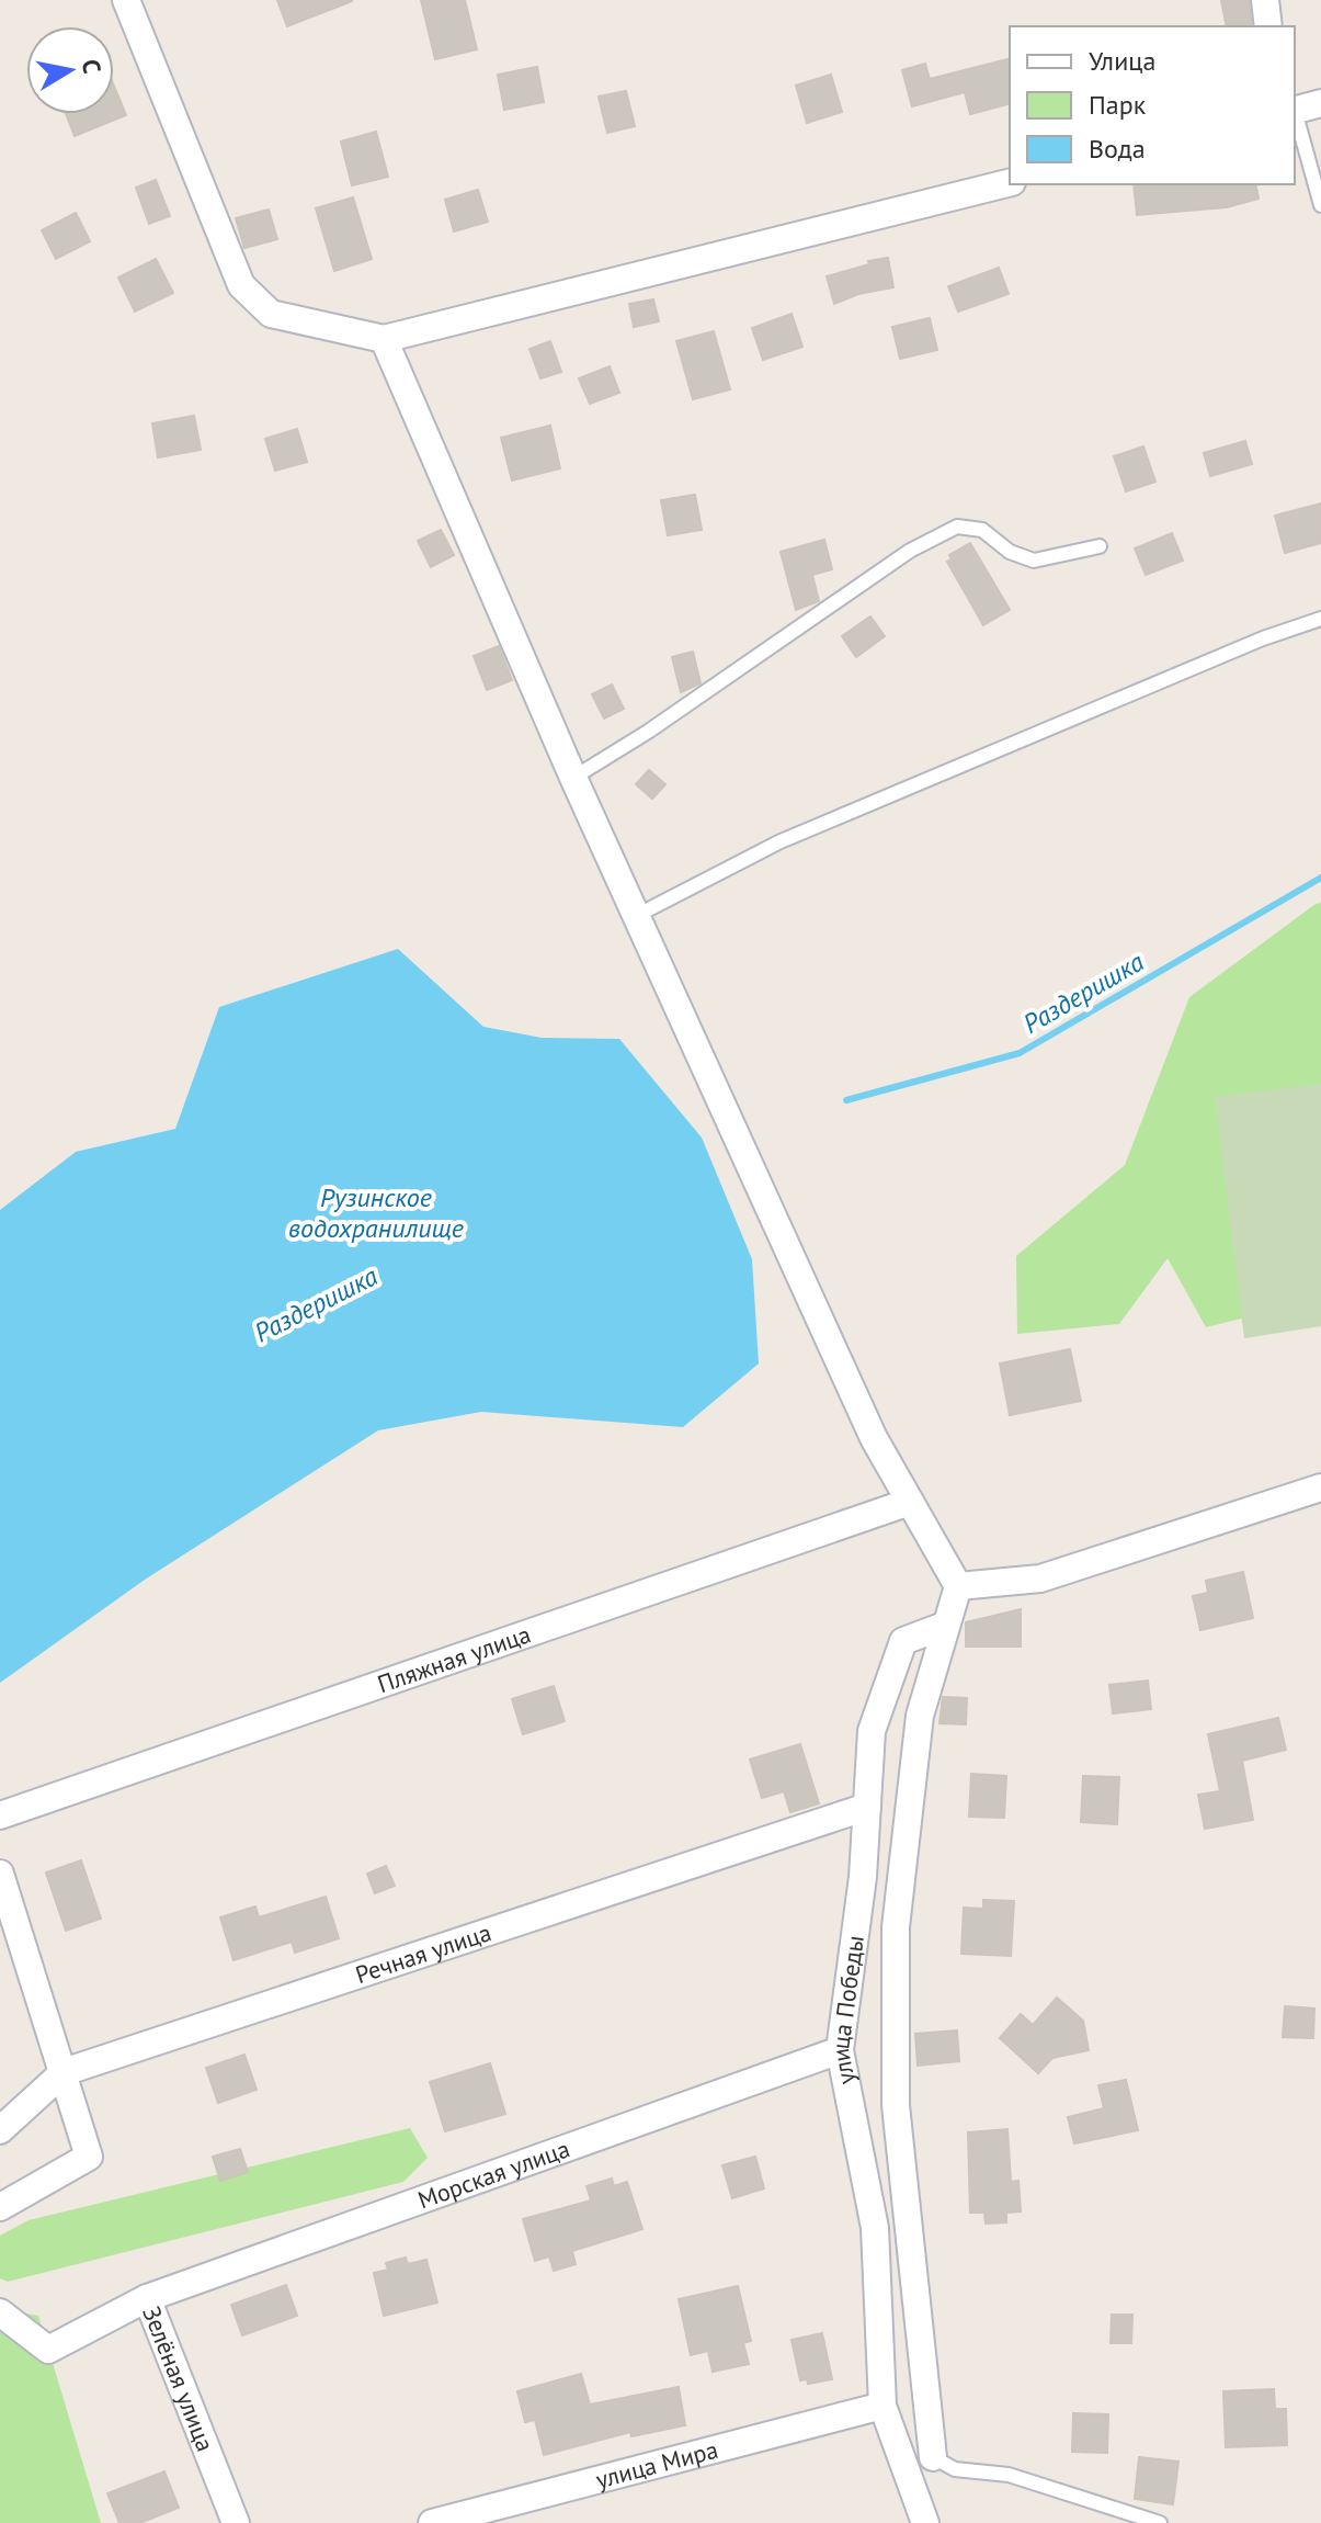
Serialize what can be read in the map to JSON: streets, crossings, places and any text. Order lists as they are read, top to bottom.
{
  "streets": {
    "street": [
      "Пляжная улица",
      "Речная улица",
      "улица Победы",
      "Морская улица",
      "Зелёная улица",
      "улица Мира"
    ]
  },
  "crossings": [
    ["Речная улица", "улица Победы"],
    ["улица Победы", "Морская улица"],
    ["улица Победы", "улица Мира"],
    ["Морская улица", "Зелёная улица"]
  ],
  "water": ["Раздеришка", "Рузинское водохранилище"],
  "legend": ["Улица", "Парк", "Вода"],
  "north": "right"
}
